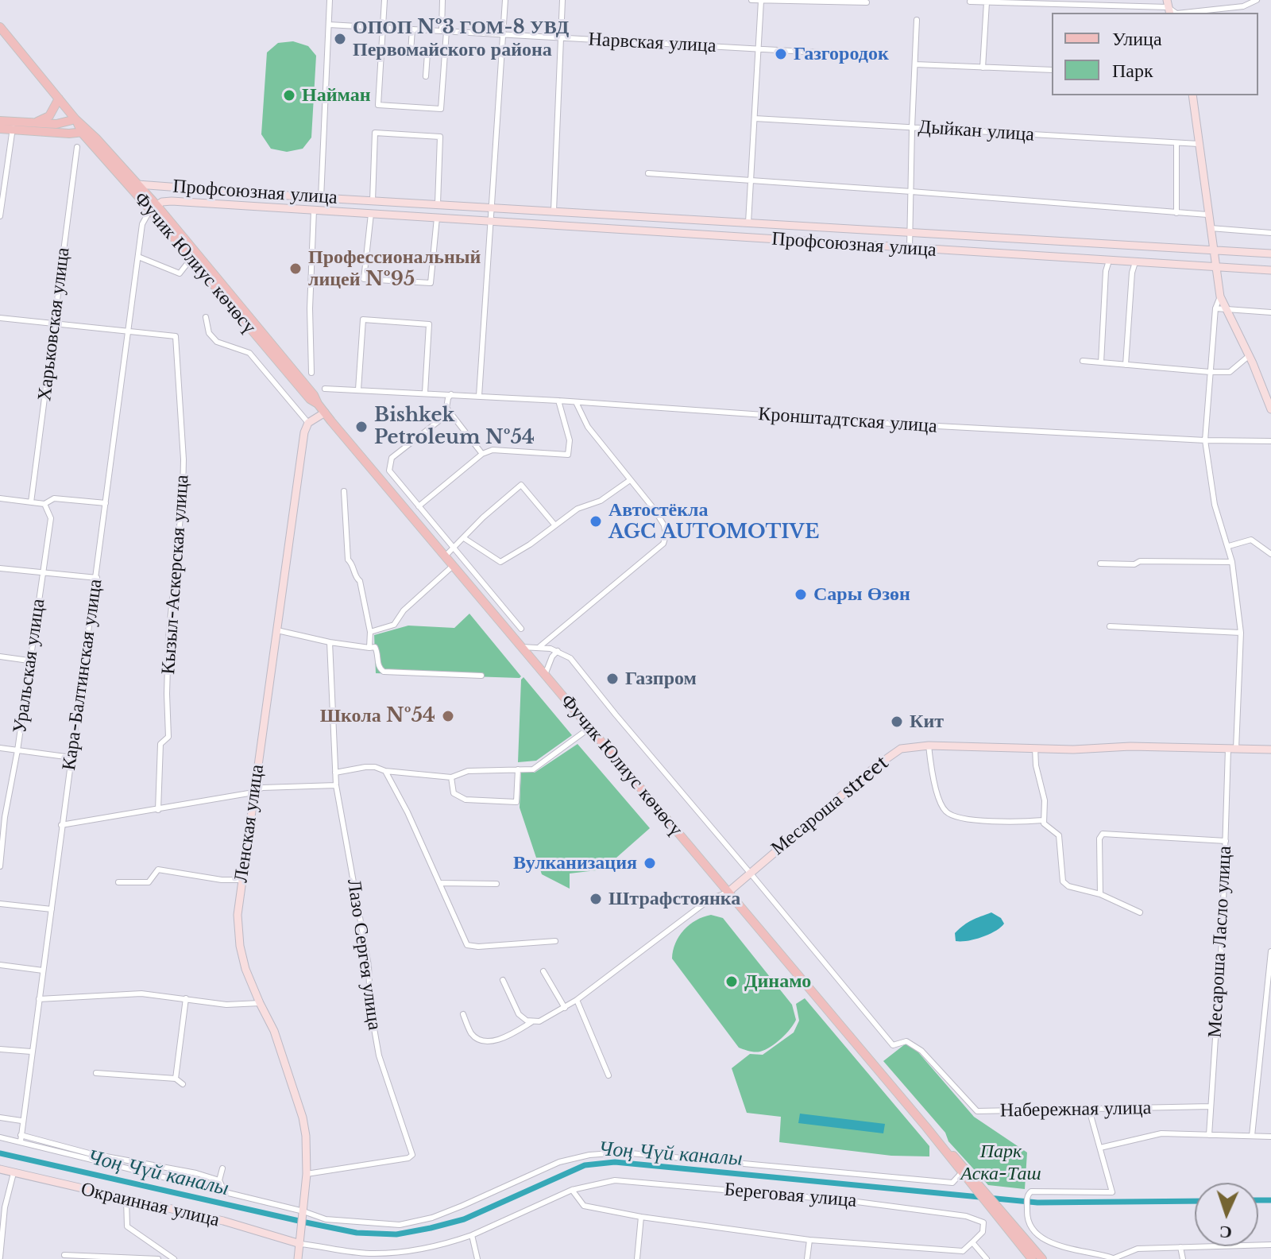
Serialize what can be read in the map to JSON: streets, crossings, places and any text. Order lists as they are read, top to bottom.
{
  "streets": {
    "main road": ["Фучик Юлиус көчөсү"],
    "street": [
      "Нарвская улица",
      "Дыйкан улица",
      "Профсоюзная улица",
      "Харьковская улица",
      "Кронштадтская улица",
      "Кызыл-Аскерская улица",
      "Уральская улица",
      "Кара-Балтинская улица",
      "Месароша street",
      "Ленская улица",
      "Месароша Ласло улица",
      "Лазо Сергея улица",
      "Набережная улица",
      "Береговая улица",
      "Окраинная улица"
    ]
  },
  "crossings": [
    ["Профсоюзная улица", "Фучик Юлиус көчөсү"],
    ["Профсоюзная улица", "Кара-Балтинская улица"],
    ["Фучик Юлиус көчөсү", "Кара-Балтинская улица"],
    ["Фучик Юлиус көчөсү", "Месароша street"],
    ["Кронштадтская улица", "Месароша Ласло улица"],
    ["Кызыл-Аскерская улица", "Кара-Балтинская улица"],
    ["Месароша street", "Месароша Ласло улица"],
    ["Месароша street", "Набережная улица"],
    ["Ленская улица", "Лазо Сергея улица"],
    ["Ленская улица", "Береговая улица"],
    ["Ленская улица", "Окраинная улица"],
    ["Месароша Ласло улица", "Набережная улица"],
    ["Береговая улица", "Окраинная улица"]
  ],
  "water": ["Чоң Чүй каналы"],
  "parks": ["Парк Аска-Таш"],
  "places": [
    "ОПОП №3 ГОМ-8 УВД Первомайского района",
    "Газгородок",
    "Найман",
    "Профессиональный лицей №95",
    "Bishkek Petroleum №54",
    "Автостёкла AGC AUTOMOTIVE",
    "Сары Өзөн",
    "Газпром",
    "Школа №54",
    "Кит",
    "Вулканизация",
    "Штрафстоянка",
    "Динамо"
  ],
  "legend": ["Улица", "Парк"],
  "north": "bottom"
}
